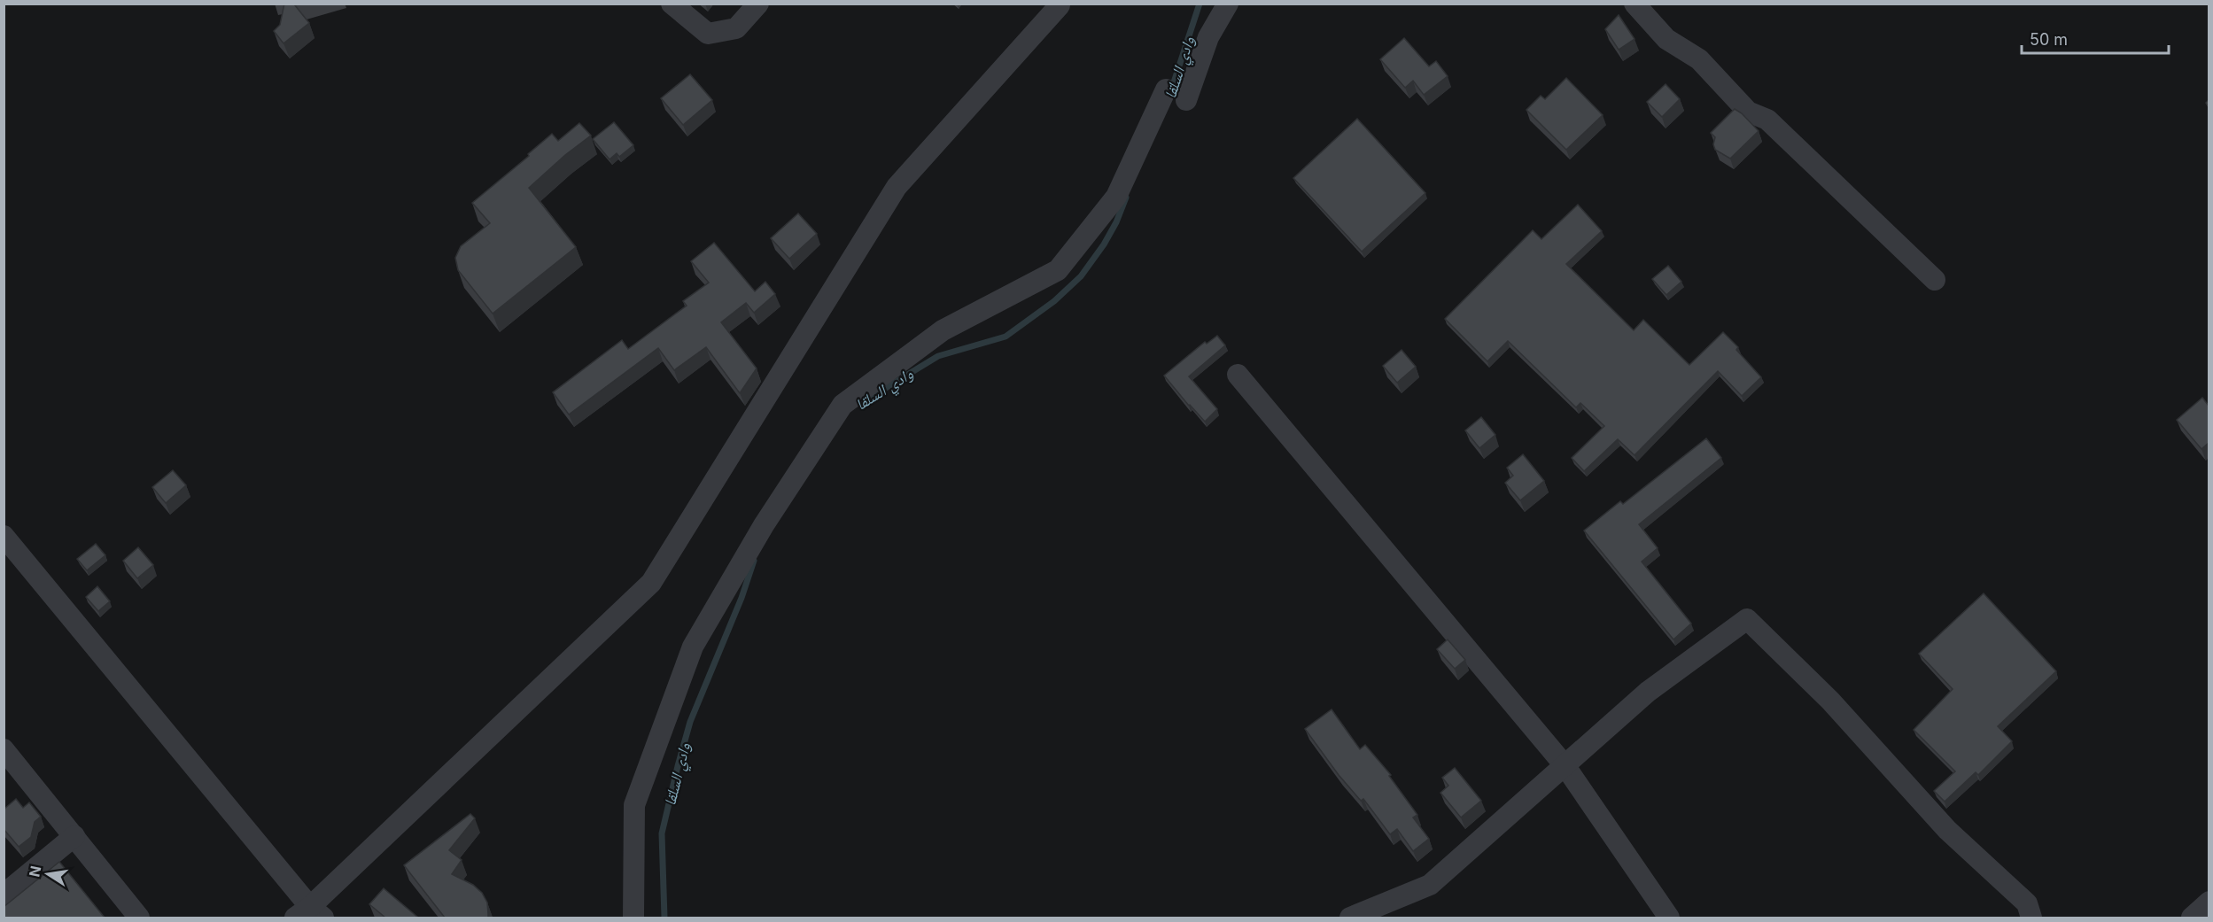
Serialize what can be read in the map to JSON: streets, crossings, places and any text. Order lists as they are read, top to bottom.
{
  "water": ["وادي السلقا"],
  "scale_bar": "50 m",
  "north": "left"
}
